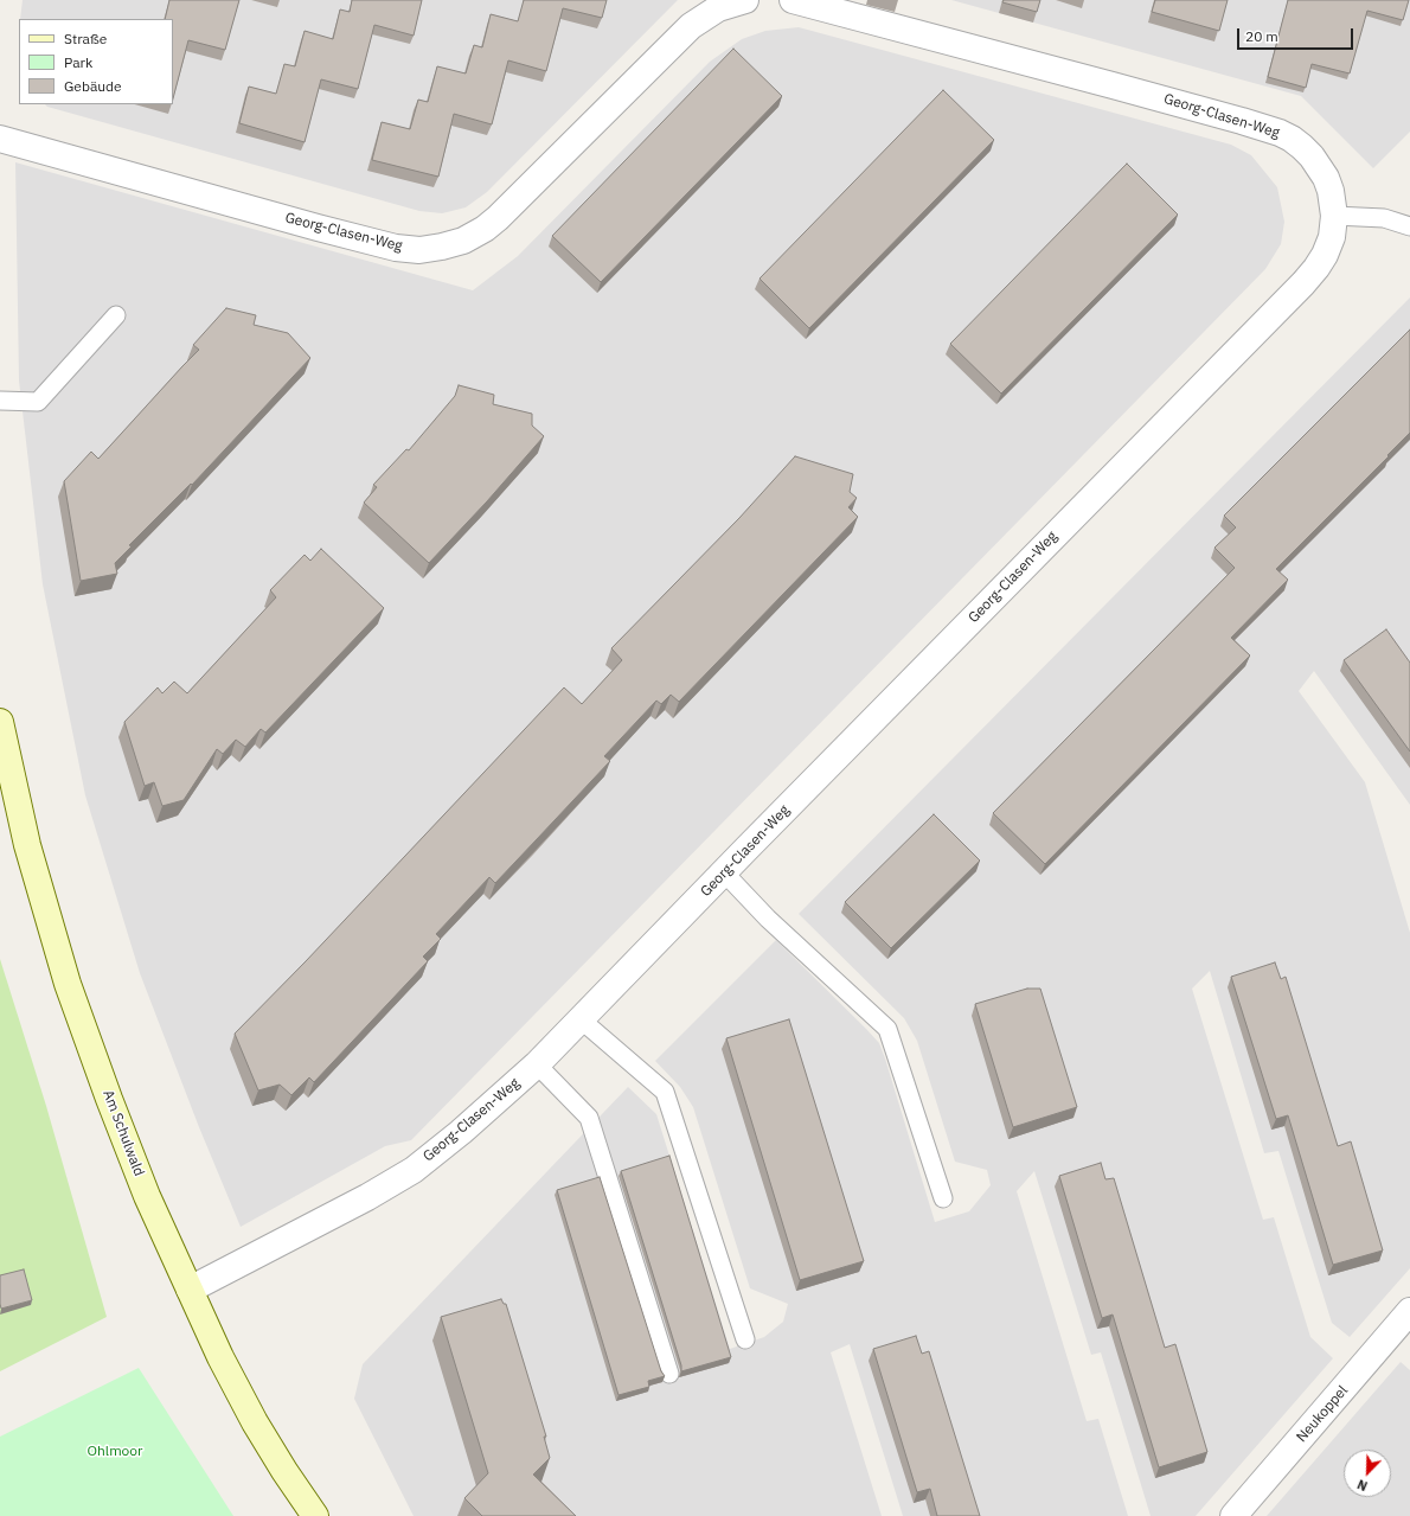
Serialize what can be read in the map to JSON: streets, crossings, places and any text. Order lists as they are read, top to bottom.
{
  "streets": {
    "street": ["Georg-Clasen-Weg", "Am Schulwald", "Neukoppel"]
  },
  "crossings": [
    ["Georg-Clasen-Weg", "Am Schulwald"]
  ],
  "parks": ["Ohlmoor"],
  "legend": ["Straße", "Park", "Gebäude"],
  "scale_bar": "20 m",
  "north": "bottom left"
}
